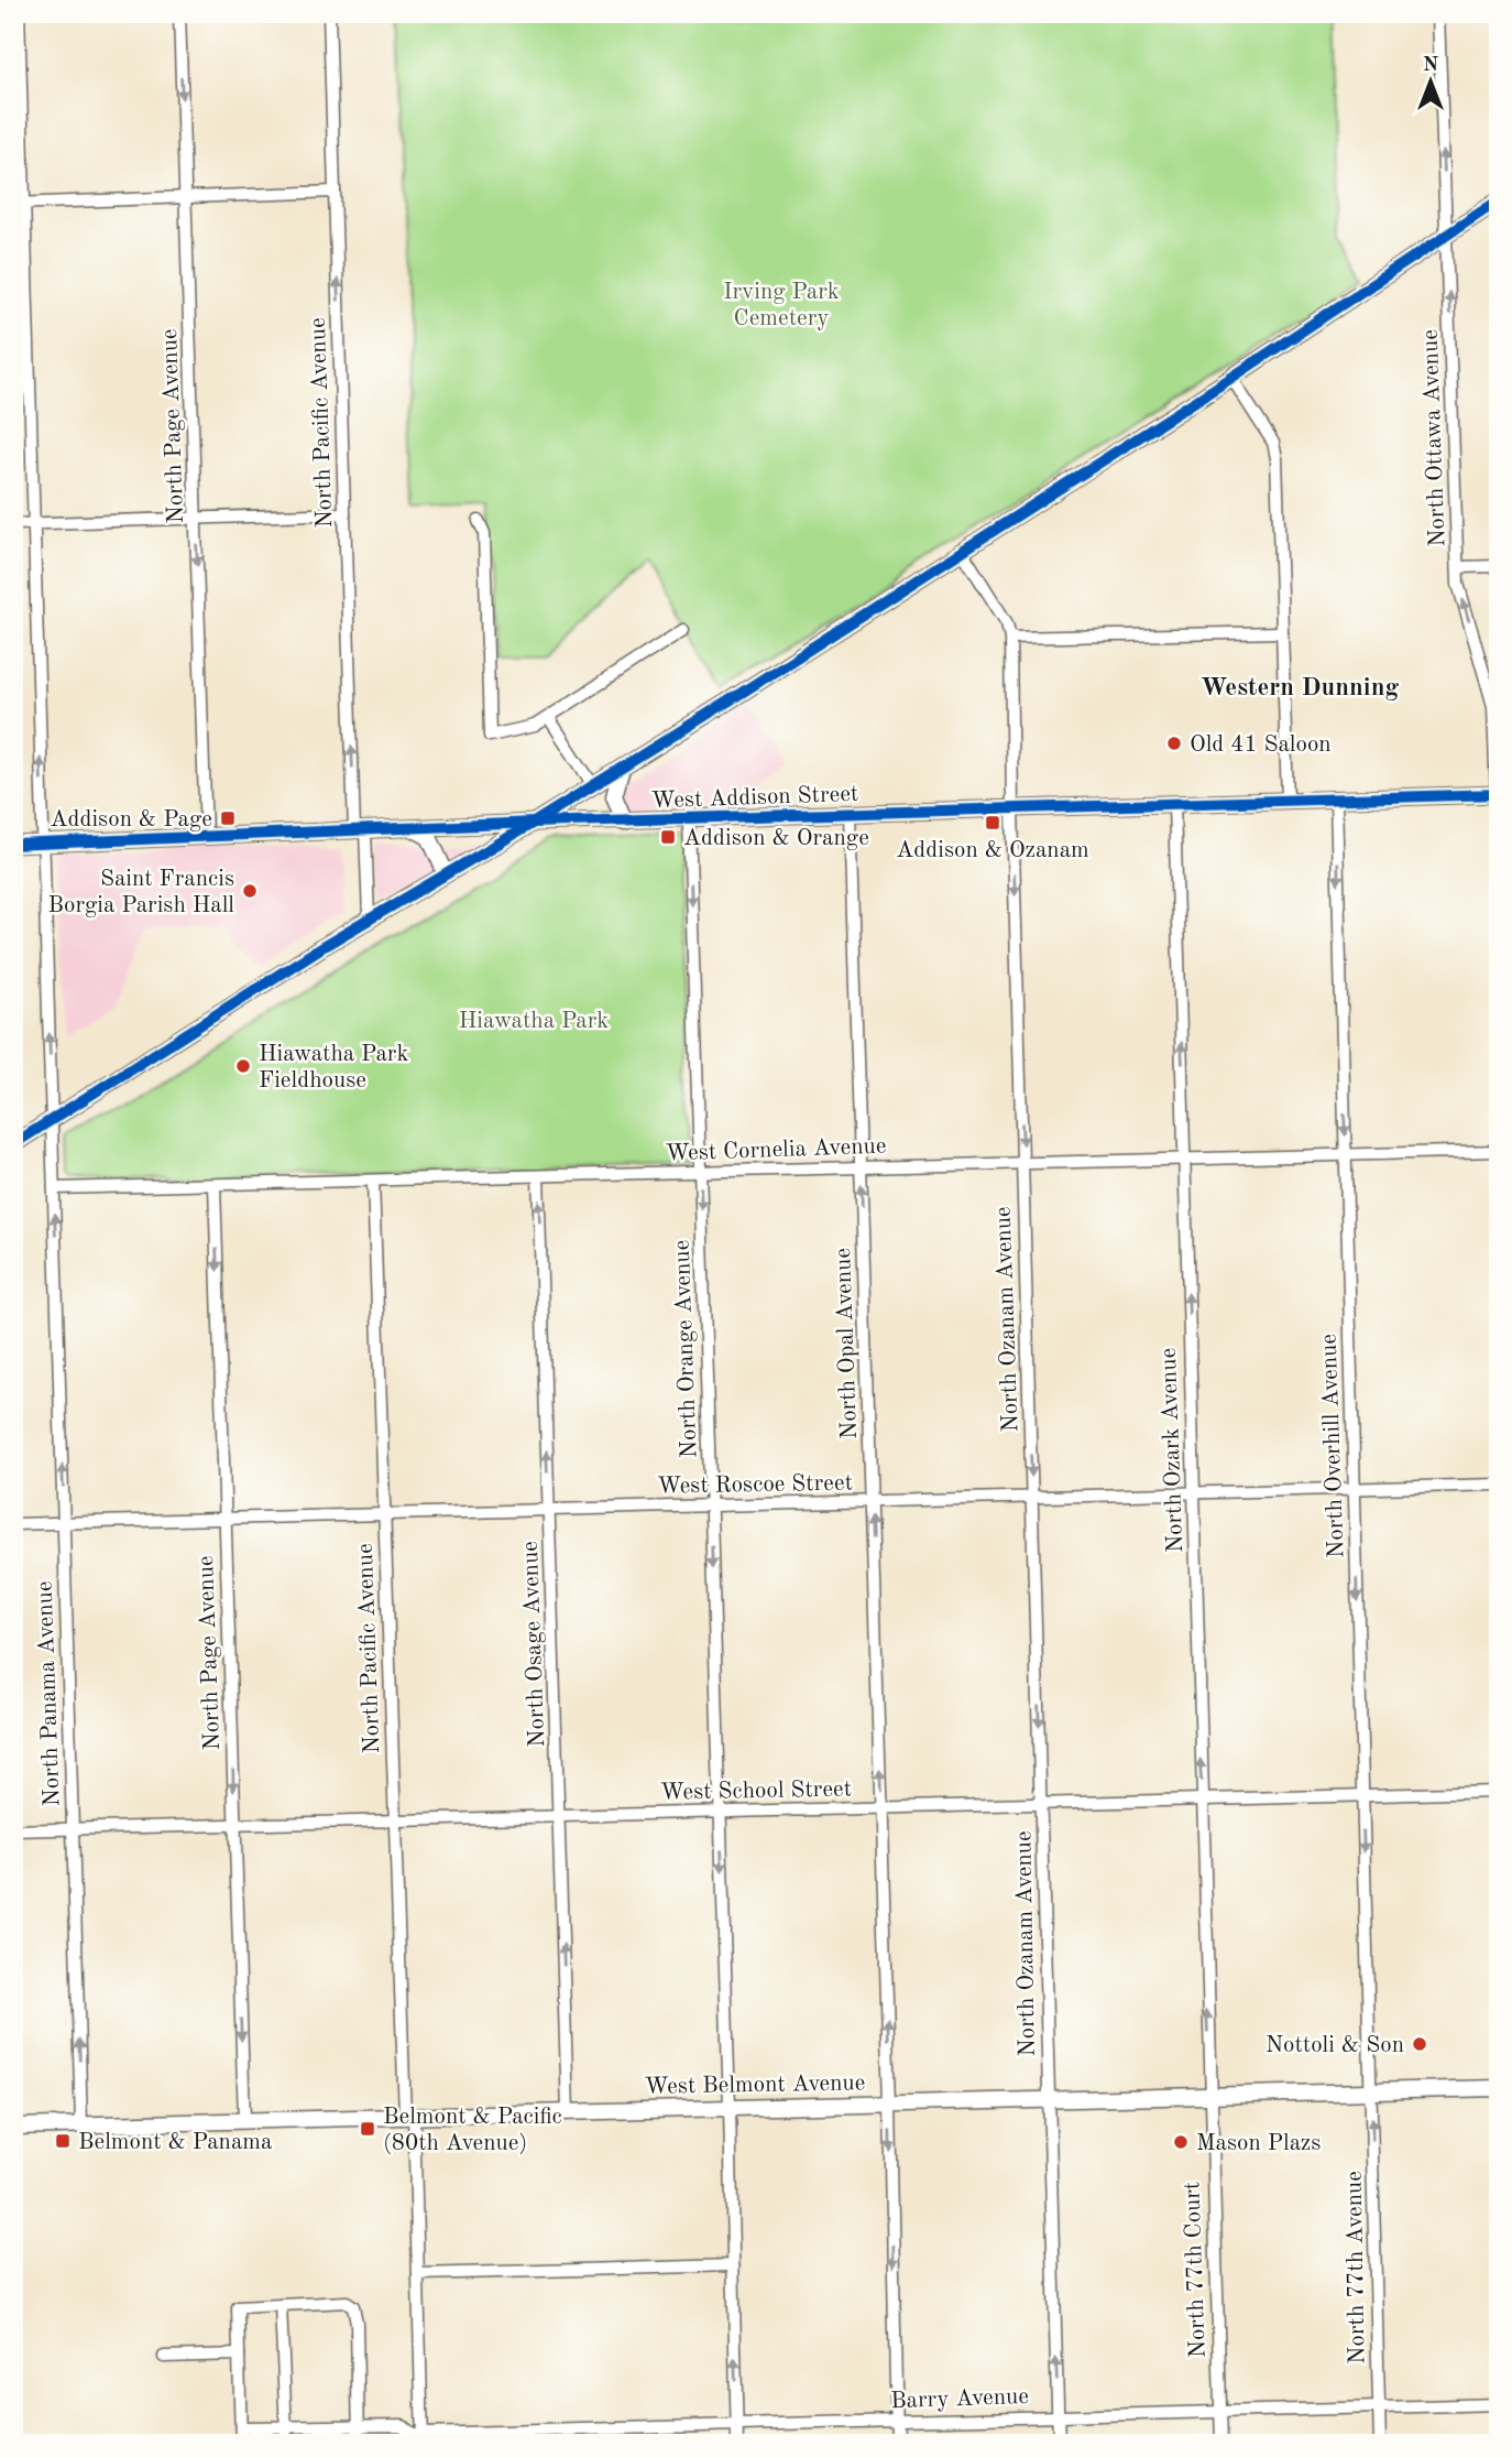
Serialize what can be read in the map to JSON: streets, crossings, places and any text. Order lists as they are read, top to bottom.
{
  "streets": {
    "main road": ["West Addison Street", "West Belmont Avenue"],
    "street": [
      "North Pacific Avenue",
      "North Page Avenue",
      "North Ottawa Avenue",
      "West Cornelia Avenue",
      "North Ozanam Avenue",
      "North Opal Avenue",
      "North Orange Avenue",
      "North Overhill Avenue",
      "North Ozark Avenue",
      "West Roscoe Street",
      "North Osage Avenue",
      "North Panama Avenue",
      "West School Street",
      "North 77th Avenue",
      "North 77th Court",
      "Barry Avenue"
    ]
  },
  "crossings": [
    ["North Pacific Avenue", "West Addison Street"],
    ["North Pacific Avenue", "West Cornelia Avenue"],
    ["North Pacific Avenue", "West Roscoe Street"],
    ["North Pacific Avenue", "West School Street"],
    ["North Pacific Avenue", "West Belmont Avenue"],
    ["North Pacific Avenue", "Barry Avenue"],
    ["North Page Avenue", "West Addison Street"],
    ["North Page Avenue", "West Cornelia Avenue"],
    ["North Page Avenue", "West Roscoe Street"],
    ["North Page Avenue", "West School Street"],
    ["North Page Avenue", "West Belmont Avenue"],
    ["North Ottawa Avenue", "West Addison Street"],
    ["West Addison Street", "North Ozanam Avenue"],
    ["West Addison Street", "North Opal Avenue"],
    ["West Addison Street", "North Orange Avenue"],
    ["West Addison Street", "North Overhill Avenue"],
    ["West Addison Street", "North Ozark Avenue"],
    ["West Addison Street", "North Panama Avenue"],
    ["West Cornelia Avenue", "North Ozanam Avenue"],
    ["West Cornelia Avenue", "North Opal Avenue"],
    ["West Cornelia Avenue", "North Orange Avenue"],
    ["West Cornelia Avenue", "North Overhill Avenue"],
    ["West Cornelia Avenue", "North Ozark Avenue"],
    ["West Cornelia Avenue", "North Osage Avenue"],
    ["West Cornelia Avenue", "North Panama Avenue"],
    ["North Ozanam Avenue", "West Roscoe Street"],
    ["North Ozanam Avenue", "West School Street"],
    ["North Ozanam Avenue", "West Belmont Avenue"],
    ["North Ozanam Avenue", "Barry Avenue"],
    ["North Opal Avenue", "West Roscoe Street"],
    ["North Opal Avenue", "West School Street"],
    ["North Opal Avenue", "West Belmont Avenue"],
    ["North Opal Avenue", "Barry Avenue"],
    ["North Orange Avenue", "West Roscoe Street"],
    ["North Orange Avenue", "West School Street"],
    ["North Orange Avenue", "West Belmont Avenue"],
    ["North Orange Avenue", "Barry Avenue"],
    ["North Overhill Avenue", "West Roscoe Street"],
    ["North Overhill Avenue", "West School Street"],
    ["North Overhill Avenue", "West Belmont Avenue"],
    ["North Overhill Avenue", "North 77th Avenue"],
    ["North Ozark Avenue", "West Roscoe Street"],
    ["North Ozark Avenue", "West School Street"],
    ["North Ozark Avenue", "West Belmont Avenue"],
    ["North Ozark Avenue", "North 77th Court"],
    ["West Roscoe Street", "North Osage Avenue"],
    ["West Roscoe Street", "North Panama Avenue"],
    ["North Osage Avenue", "West School Street"],
    ["North Osage Avenue", "West Belmont Avenue"],
    ["North Panama Avenue", "West School Street"],
    ["North Panama Avenue", "West Belmont Avenue"],
    ["West Belmont Avenue", "North 77th Avenue"],
    ["West Belmont Avenue", "North 77th Court"],
    ["North 77th Avenue", "Barry Avenue"],
    ["North 77th Court", "Barry Avenue"]
  ],
  "one_way": [
    "North Page Avenue",
    "North Ottawa Avenue",
    "North Overhill Avenue",
    "North Ozark Avenue",
    "North Osage Avenue",
    "North Panama Avenue",
    "North 77th Avenue"
  ],
  "districts": ["Western Dunning"],
  "parks": ["Irving Park Cemetery", "Hiawatha Park"],
  "places": {
    "other": [
      "Old 41 Saloon",
      "Saint Francis Borgia Parish Hall",
      "Hiawatha Park Fieldhouse",
      "Nottoli & Son",
      "Mason Plazs"
    ],
    "transit": [
      "Addison & Page",
      "Addison & Ozanam",
      "Addison & Orange",
      "Belmont & Pacific (80th Avenue)",
      "Belmont & Panama"
    ]
  },
  "north": "top"
}
